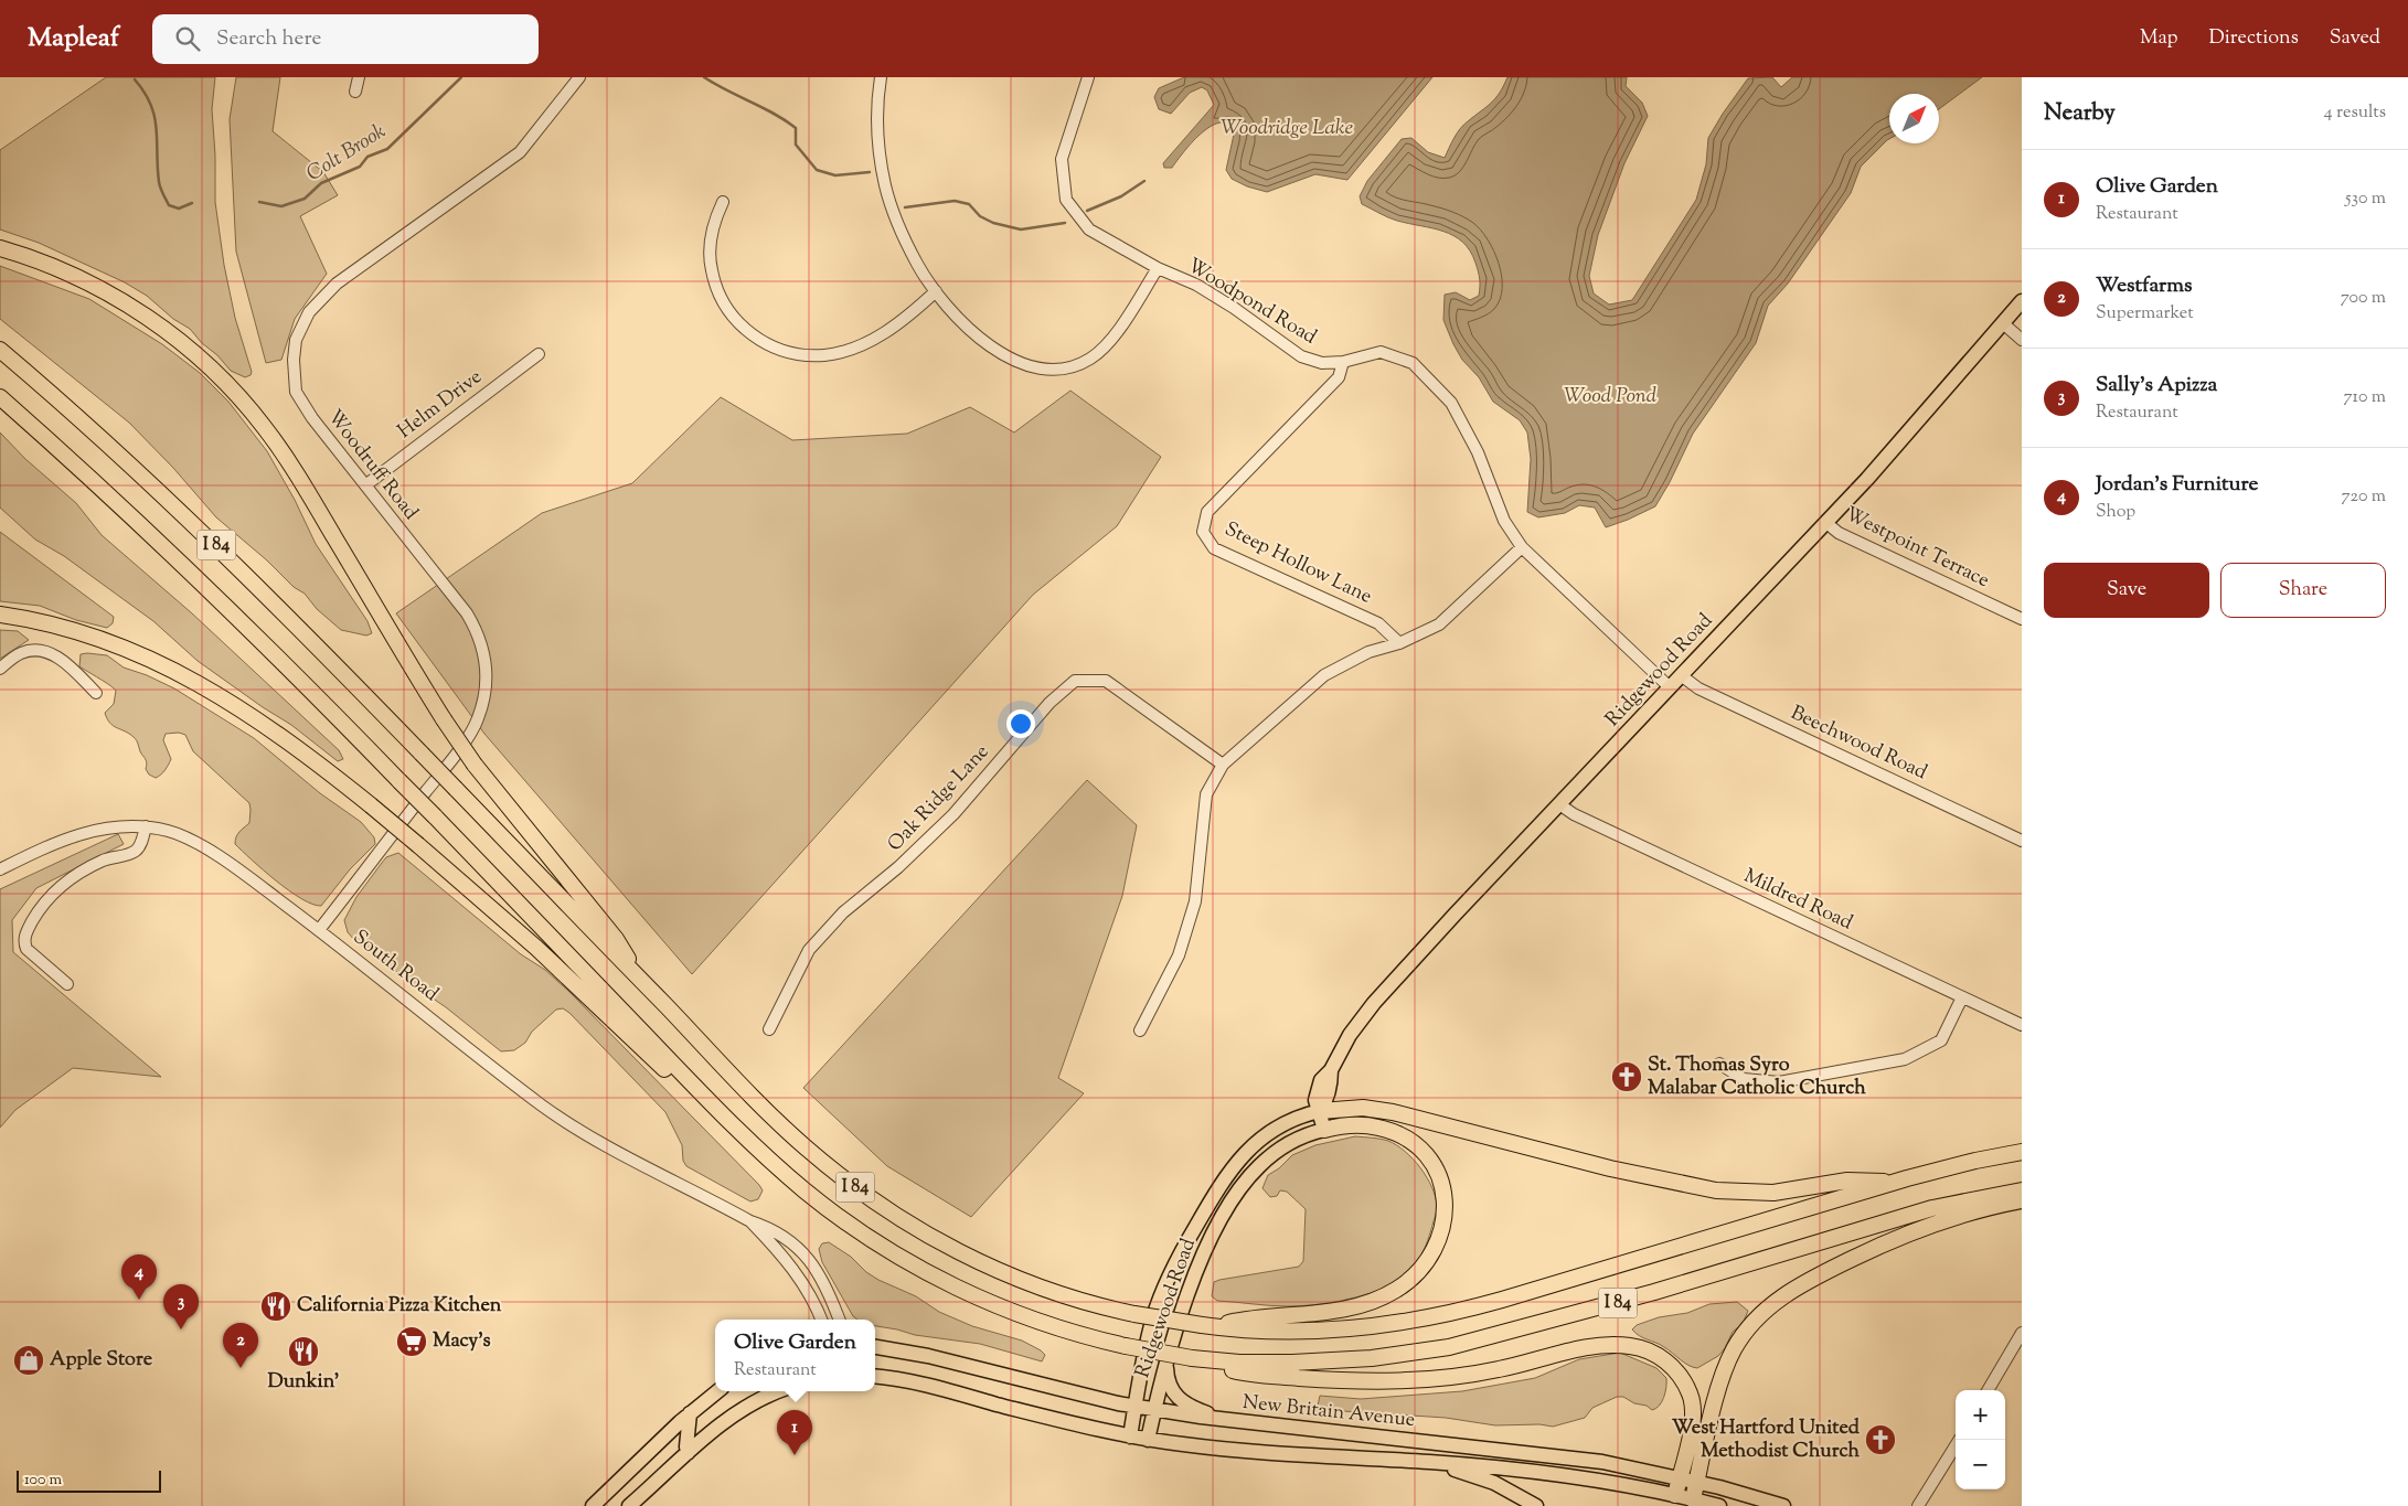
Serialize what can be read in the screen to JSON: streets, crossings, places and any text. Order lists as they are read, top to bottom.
{
  "streets": {
    "highway": ["I 84"],
    "main road": ["Ridgewood Road", "New Britain Avenue"],
    "street": [
      "Woodpond Road",
      "Helm Drive",
      "Woodruff Road",
      "Westpoint Terrace",
      "Steep Hollow Lane",
      "Beechwood Road",
      "Oak Ridge Lane",
      "Mildred Road",
      "South Road"
    ]
  },
  "crossings": [
    ["Woodpond Road", "Steep Hollow Lane"],
    ["Woodpond Road", "Ridgewood Road"],
    ["Helm Drive", "Woodruff Road"],
    ["Woodruff Road", "South Road"],
    ["Westpoint Terrace", "Ridgewood Road"],
    ["Ridgewood Road", "Beechwood Road"],
    ["Ridgewood Road", "Mildred Road"],
    ["Ridgewood Road", "New Britain Avenue"]
  ],
  "water": ["Woodridge Lake", "Colt Brook", "Wood Pond"],
  "places": {
    "church": ["St. Thomas Syro Malabar Catholic Church", "West Hartford United Methodist Church"],
    "restaurant": ["California Pizza Kitchen", "Dunkin'"],
    "supermarket": ["Macy's"],
    "shop": ["Apple Store"]
  },
  "scale_bar": "100 m",
  "north": "top right",
  "page": {
    "header": "Mapleaf",
    "search": "Search here",
    "nav": ["Map", "Directions", "Saved"],
    "heading": ["Nearby", "4 results"],
    "list": [
      {
        "mark": "1",
        "name": "Olive Garden",
        "note": "Restaurant",
        "value": "530 m"
      },
      {
        "mark": "2",
        "name": "Westfarms",
        "note": "Supermarket",
        "value": "700 m"
      },
      {
        "mark": "3",
        "name": "Sally's Apizza",
        "note": "Restaurant",
        "value": "710 m"
      },
      {
        "mark": "4",
        "name": "Jordan's Furniture",
        "note": "Shop",
        "value": "720 m"
      }
    ],
    "buttons": ["Save", "Share"],
    "pins": [
      "4",
      "3",
      "2",
      "1"
    ],
    "popup": ["Olive Garden", "Restaurant"],
    "map_buttons": ["+", "−"],
    "scale": "100 m"
  }
}
